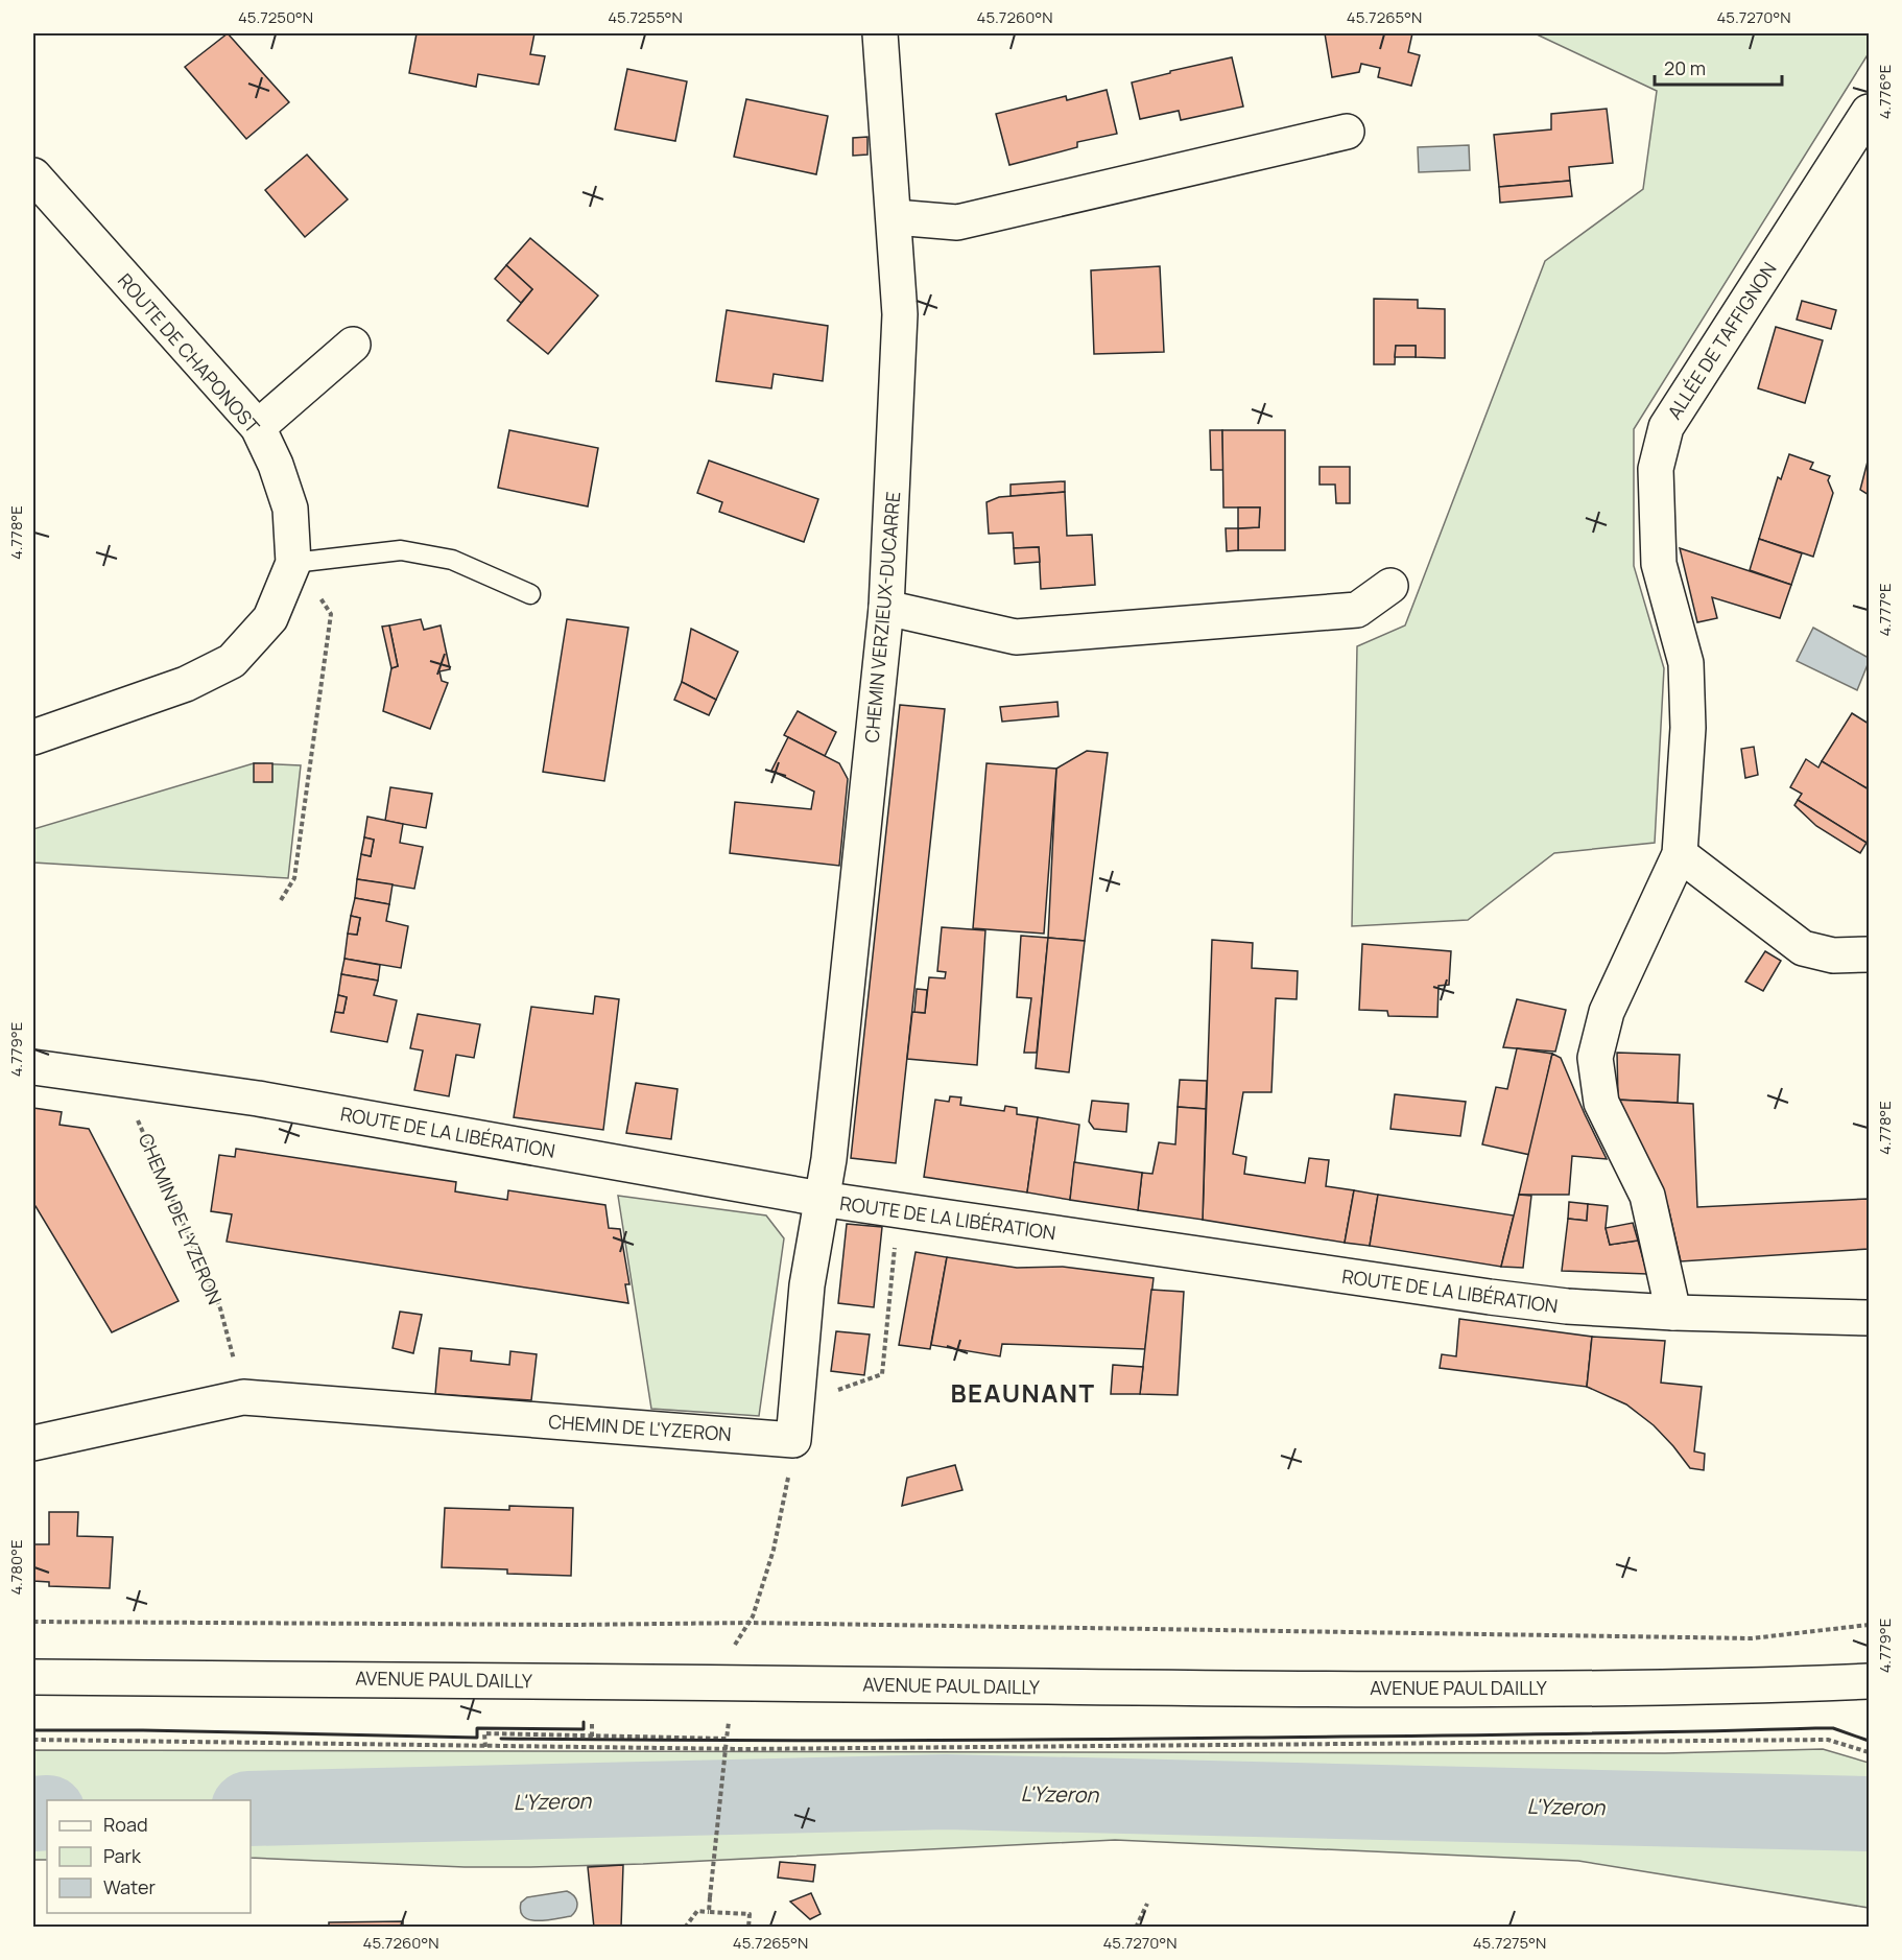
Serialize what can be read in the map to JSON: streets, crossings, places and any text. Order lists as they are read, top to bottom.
{
  "streets": {
    "street": [
      "ALLÉE DE TAFFIGNON",
      "ROUTE DE CHAPONOST",
      "CHEMIN VERZIEUX-DUCARRE",
      "ROUTE DE LA LIBÉRATION",
      "CHEMIN DE L'YZERON",
      "AVENUE PAUL DAILLY"
    ]
  },
  "crossings": [
    ["CHEMIN VERZIEUX-DUCARRE", "ROUTE DE LA LIBÉRATION"],
    ["ROUTE DE LA LIBÉRATION", "CHEMIN DE L'YZERON"]
  ],
  "districts": ["BEAUNANT"],
  "water": ["L'Yzeron"],
  "legend": ["Road", "Park", "Water"],
  "scale_bar": "20 m",
  "coordinates": [
    "45.7250°N",
    "45.7255°N",
    "45.7260°N",
    "45.7265°N",
    "45.7270°N",
    "4.776°E",
    "4.778°E",
    "4.777°E",
    "4.779°E",
    "4.780°E",
    "45.7275°N"
  ]
}
